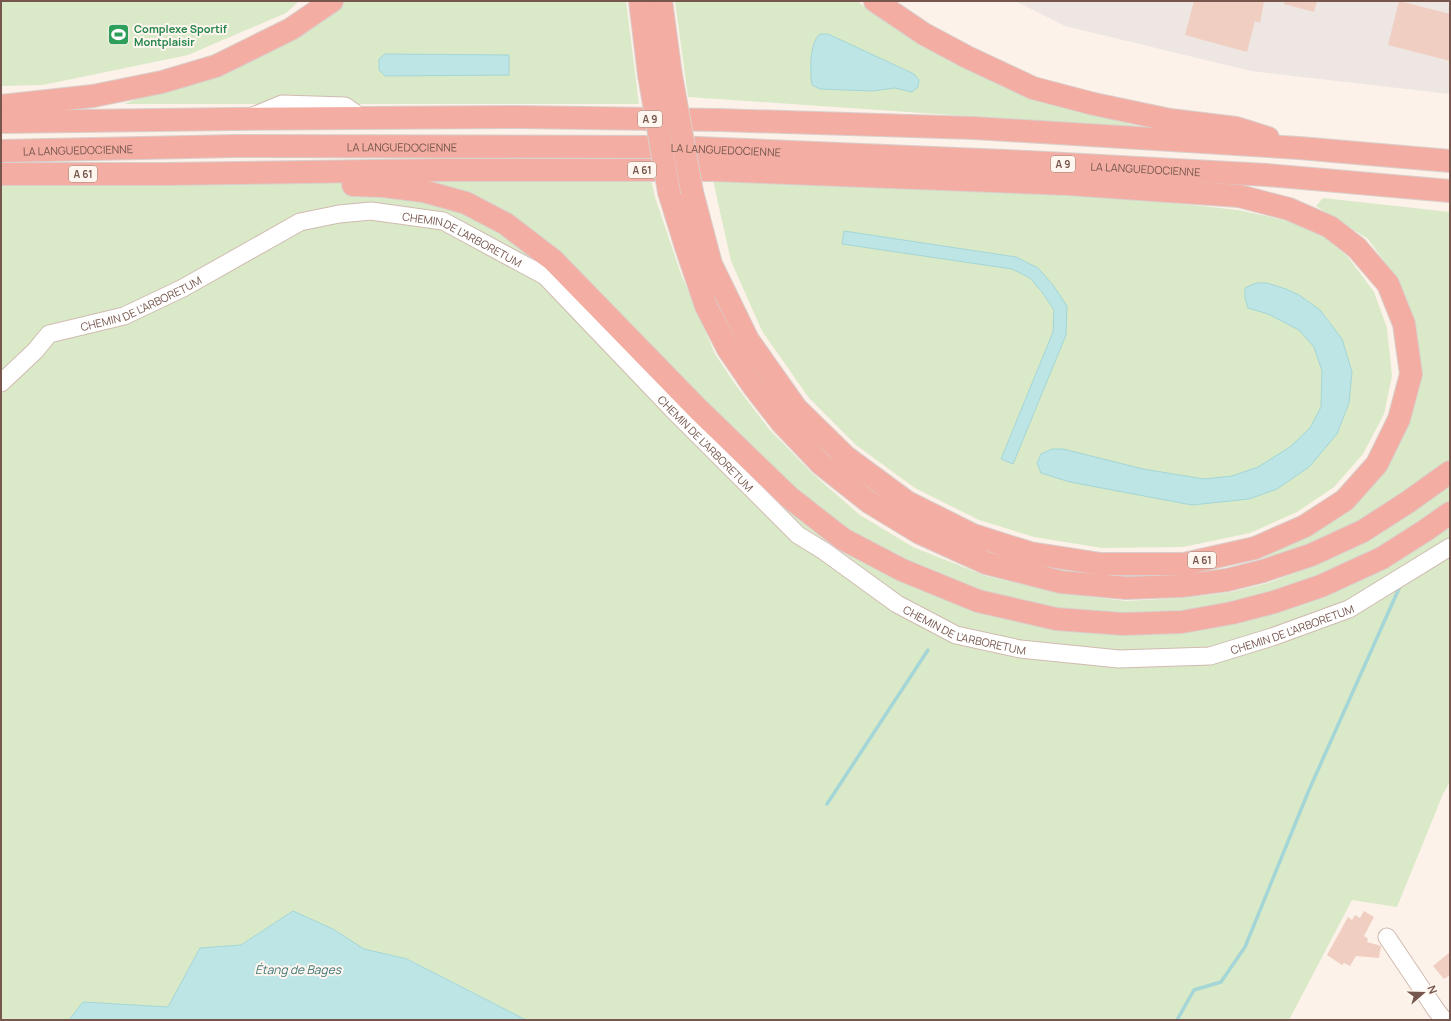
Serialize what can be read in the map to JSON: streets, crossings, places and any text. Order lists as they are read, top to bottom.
{
  "streets": {
    "highway": ["A 9", "LA LANGUEDOCIENNE", "A 61"],
    "street": ["CHEMIN DE L'ARBORETUM"]
  },
  "water": ["Étang de Bages"],
  "places": {
    "sports": ["Complexe Sportif Montplaisir"]
  },
  "north": "right"
}
